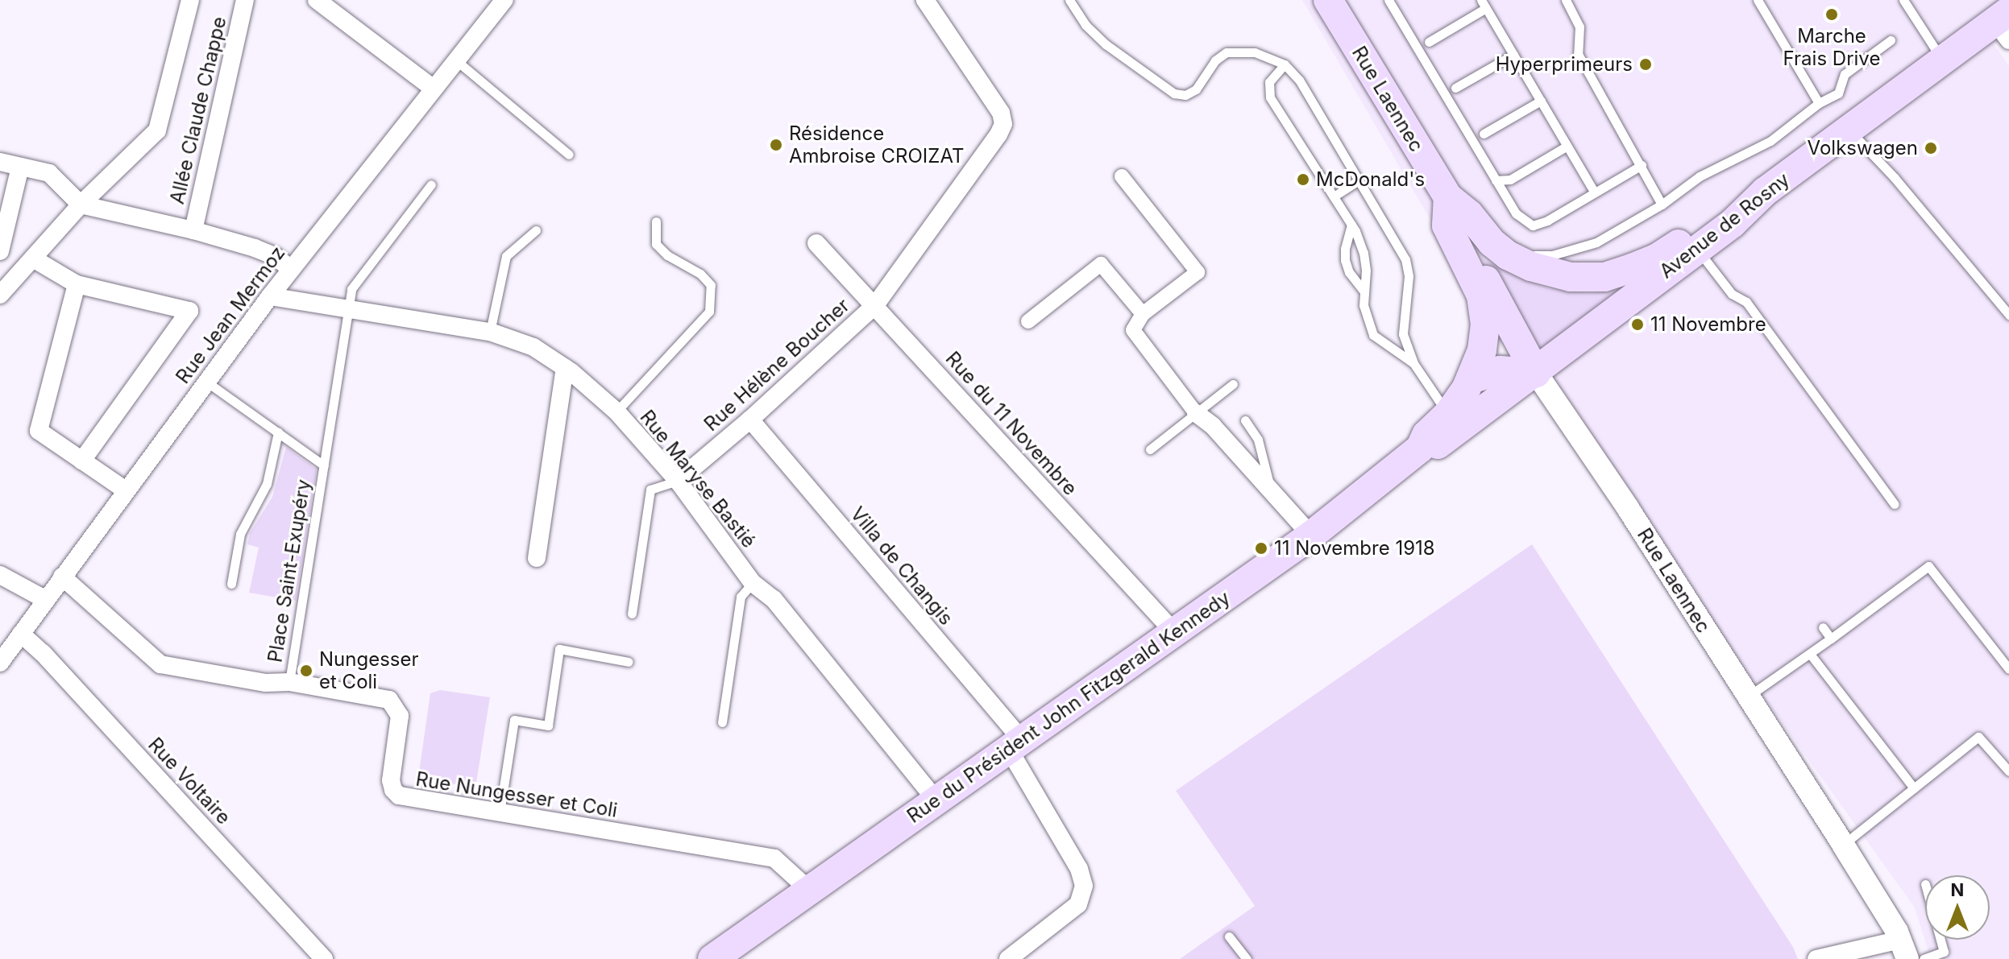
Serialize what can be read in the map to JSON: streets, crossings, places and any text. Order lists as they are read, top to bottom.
{
  "streets": {
    "main road": ["Rue Laennec", "Avenue de Rosny", "Rue du Président John Fitzgerald Kennedy"],
    "street": [
      "Allée Claude Chappe",
      "Rue Jean Mermoz",
      "Rue Hélène Boucher",
      "Rue du 11 Novembre",
      "Rue Maryse Bastié",
      "Villa de Changis",
      "Rue Voltaire",
      "Rue Nungesser et Coli"
    ],
    "lane": ["Place Saint-Exupéry"]
  },
  "crossings": [
    ["Rue Laennec", "Avenue de Rosny"],
    ["Avenue de Rosny", "Rue du Président John Fitzgerald Kennedy"],
    ["Rue Jean Mermoz", "Rue Maryse Bastié"],
    ["Rue Jean Mermoz", "Place Saint-Exupéry"],
    ["Rue Jean Mermoz", "Rue Voltaire"],
    ["Rue Jean Mermoz", "Rue Nungesser et Coli"],
    ["Rue Hélène Boucher", "Rue du 11 Novembre"],
    ["Rue Hélène Boucher", "Rue Maryse Bastié"],
    ["Rue Hélène Boucher", "Villa de Changis"],
    ["Rue du 11 Novembre", "Rue du Président John Fitzgerald Kennedy"],
    ["Rue Maryse Bastié", "Place Saint-Exupéry"],
    ["Rue Maryse Bastié", "Rue du Président John Fitzgerald Kennedy"],
    ["Villa de Changis", "Rue du Président John Fitzgerald Kennedy"],
    ["Place Saint-Exupéry", "Rue Nungesser et Coli"],
    ["Rue du Président John Fitzgerald Kennedy", "Rue Nungesser et Coli"]
  ],
  "places": [
    "Marche Frais Drive",
    "Hyperprimeurs",
    "Résidence Ambroise CROIZAT",
    "Volkswagen",
    "McDonald's",
    "11 Novembre",
    "11 Novembre 1918",
    "Nungesser et Coli"
  ],
  "north": "top"
}
